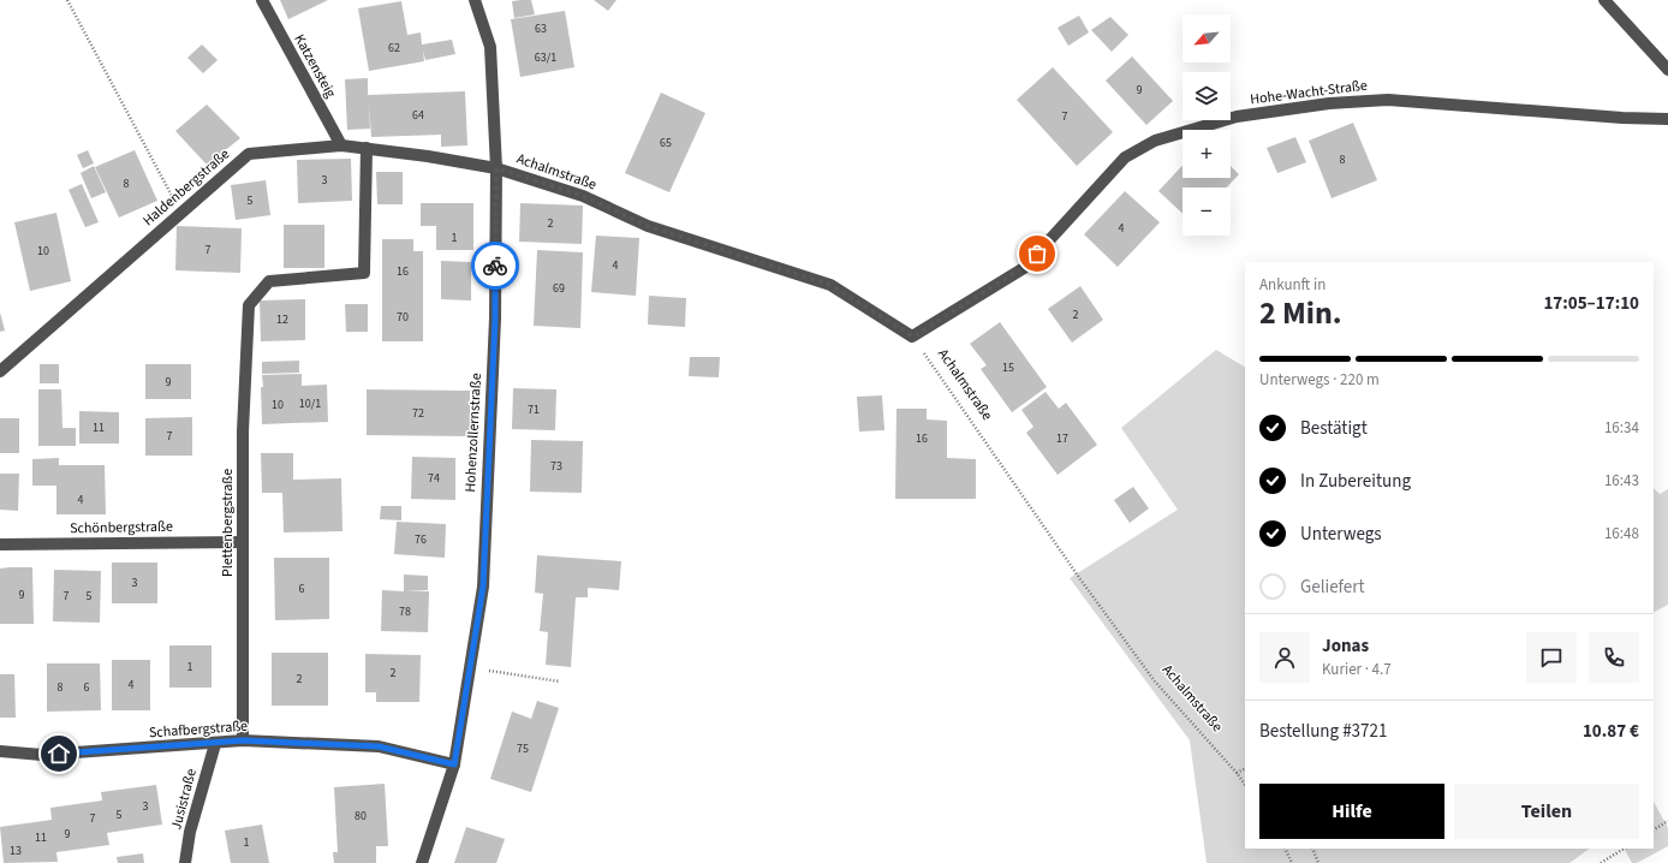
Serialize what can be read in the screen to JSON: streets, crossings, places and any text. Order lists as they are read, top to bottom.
{
  "streets": {
    "street": [
      "Katzensteig",
      "Hohe-Wacht-Straße",
      "Achalmstraße",
      "Haldenbergstraße",
      "Hohenzollernstraße",
      "Plettenbergstraße",
      "Schönbergstraße",
      "Schafbergstraße",
      "Jusistraße"
    ]
  },
  "crossings": [
    ["Katzensteig", "Haldenbergstraße"],
    ["Hohe-Wacht-Straße", "Achalmstraße"],
    ["Achalmstraße", "Haldenbergstraße"],
    ["Achalmstraße", "Hohenzollernstraße"],
    ["Haldenbergstraße", "Hohenzollernstraße"],
    ["Haldenbergstraße", "Plettenbergstraße"],
    ["Hohenzollernstraße", "Schafbergstraße"],
    ["Plettenbergstraße", "Schönbergstraße"],
    ["Plettenbergstraße", "Schafbergstraße"],
    ["Schafbergstraße", "Jusistraße"]
  ],
  "house_numbers": [
    "63",
    "62",
    "63/1",
    "9",
    "64",
    "7",
    "65",
    "8",
    "3",
    "8",
    "5",
    "2",
    "4",
    "1",
    "7",
    "10",
    "4",
    "16",
    "69",
    "2",
    "70",
    "12",
    "15",
    "9",
    "10/1",
    "10",
    "71",
    "72",
    "11",
    "7",
    "16",
    "17",
    "73",
    "74",
    "4",
    "76",
    "3",
    "6",
    "9",
    "7",
    "5",
    "78",
    "1",
    "2",
    "2",
    "4",
    "8",
    "6",
    "75",
    "3",
    "5",
    "80",
    "7",
    "9",
    "11",
    "1",
    "13"
  ],
  "north": "bottom left",
  "page": {
    "map_buttons": ["+", "−"],
    "heading": ["2 Min.", "Ankunft in", "17:05–17:10"],
    "panel": [
      "Jonas",
      "Kurier · 4.7",
      "Bestellung #3721",
      "10.87 €"
    ],
    "bar": "Unterwegs · 220 m",
    "list": [
      ["Bestätigt", "16:34"],
      ["In Zubereitung", "16:43"],
      ["Unterwegs", "16:48"],
      "Geliefert"
    ],
    "buttons": ["Hilfe", "Teilen"]
  }
}
